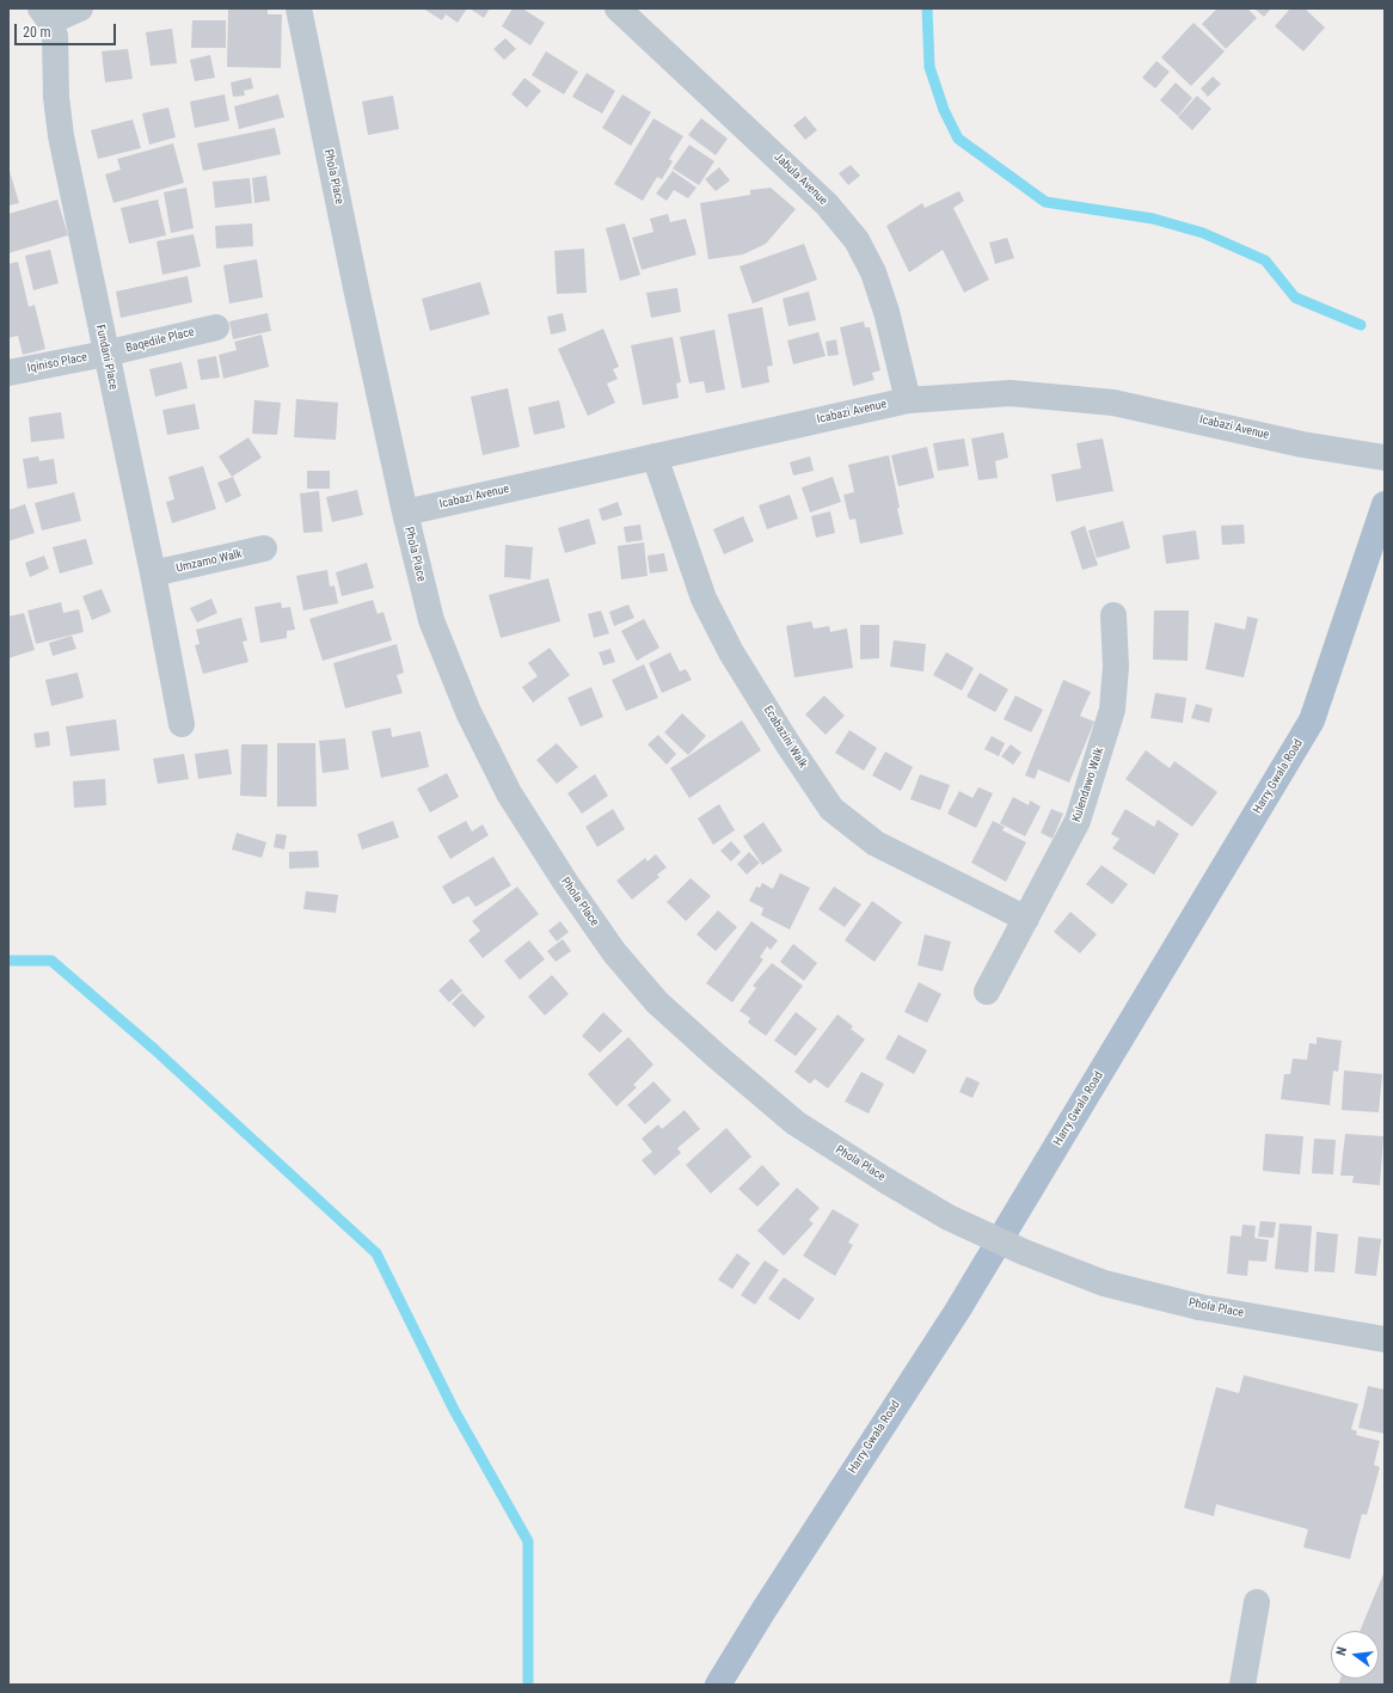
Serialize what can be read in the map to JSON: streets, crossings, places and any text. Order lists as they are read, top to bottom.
{
  "streets": {
    "main road": ["Harry Gwala Road"],
    "street": [
      "Phola Place",
      "Jabula Avenue",
      "Baqedile Place",
      "Fundani Place",
      "Iqiniso Place",
      "Icabazi Avenue",
      "Umzamo Walk",
      "Ecabazini Walk",
      "Kulendawo Walk"
    ]
  },
  "crossings": [
    ["Phola Place", "Icabazi Avenue"],
    ["Jabula Avenue", "Icabazi Avenue"],
    ["Baqedile Place", "Fundani Place"],
    ["Baqedile Place", "Iqiniso Place"],
    ["Fundani Place", "Iqiniso Place"],
    ["Fundani Place", "Umzamo Walk"],
    ["Icabazi Avenue", "Ecabazini Walk"],
    ["Ecabazini Walk", "Kulendawo Walk"]
  ],
  "scale_bar": "20 m",
  "north": "left"
}
